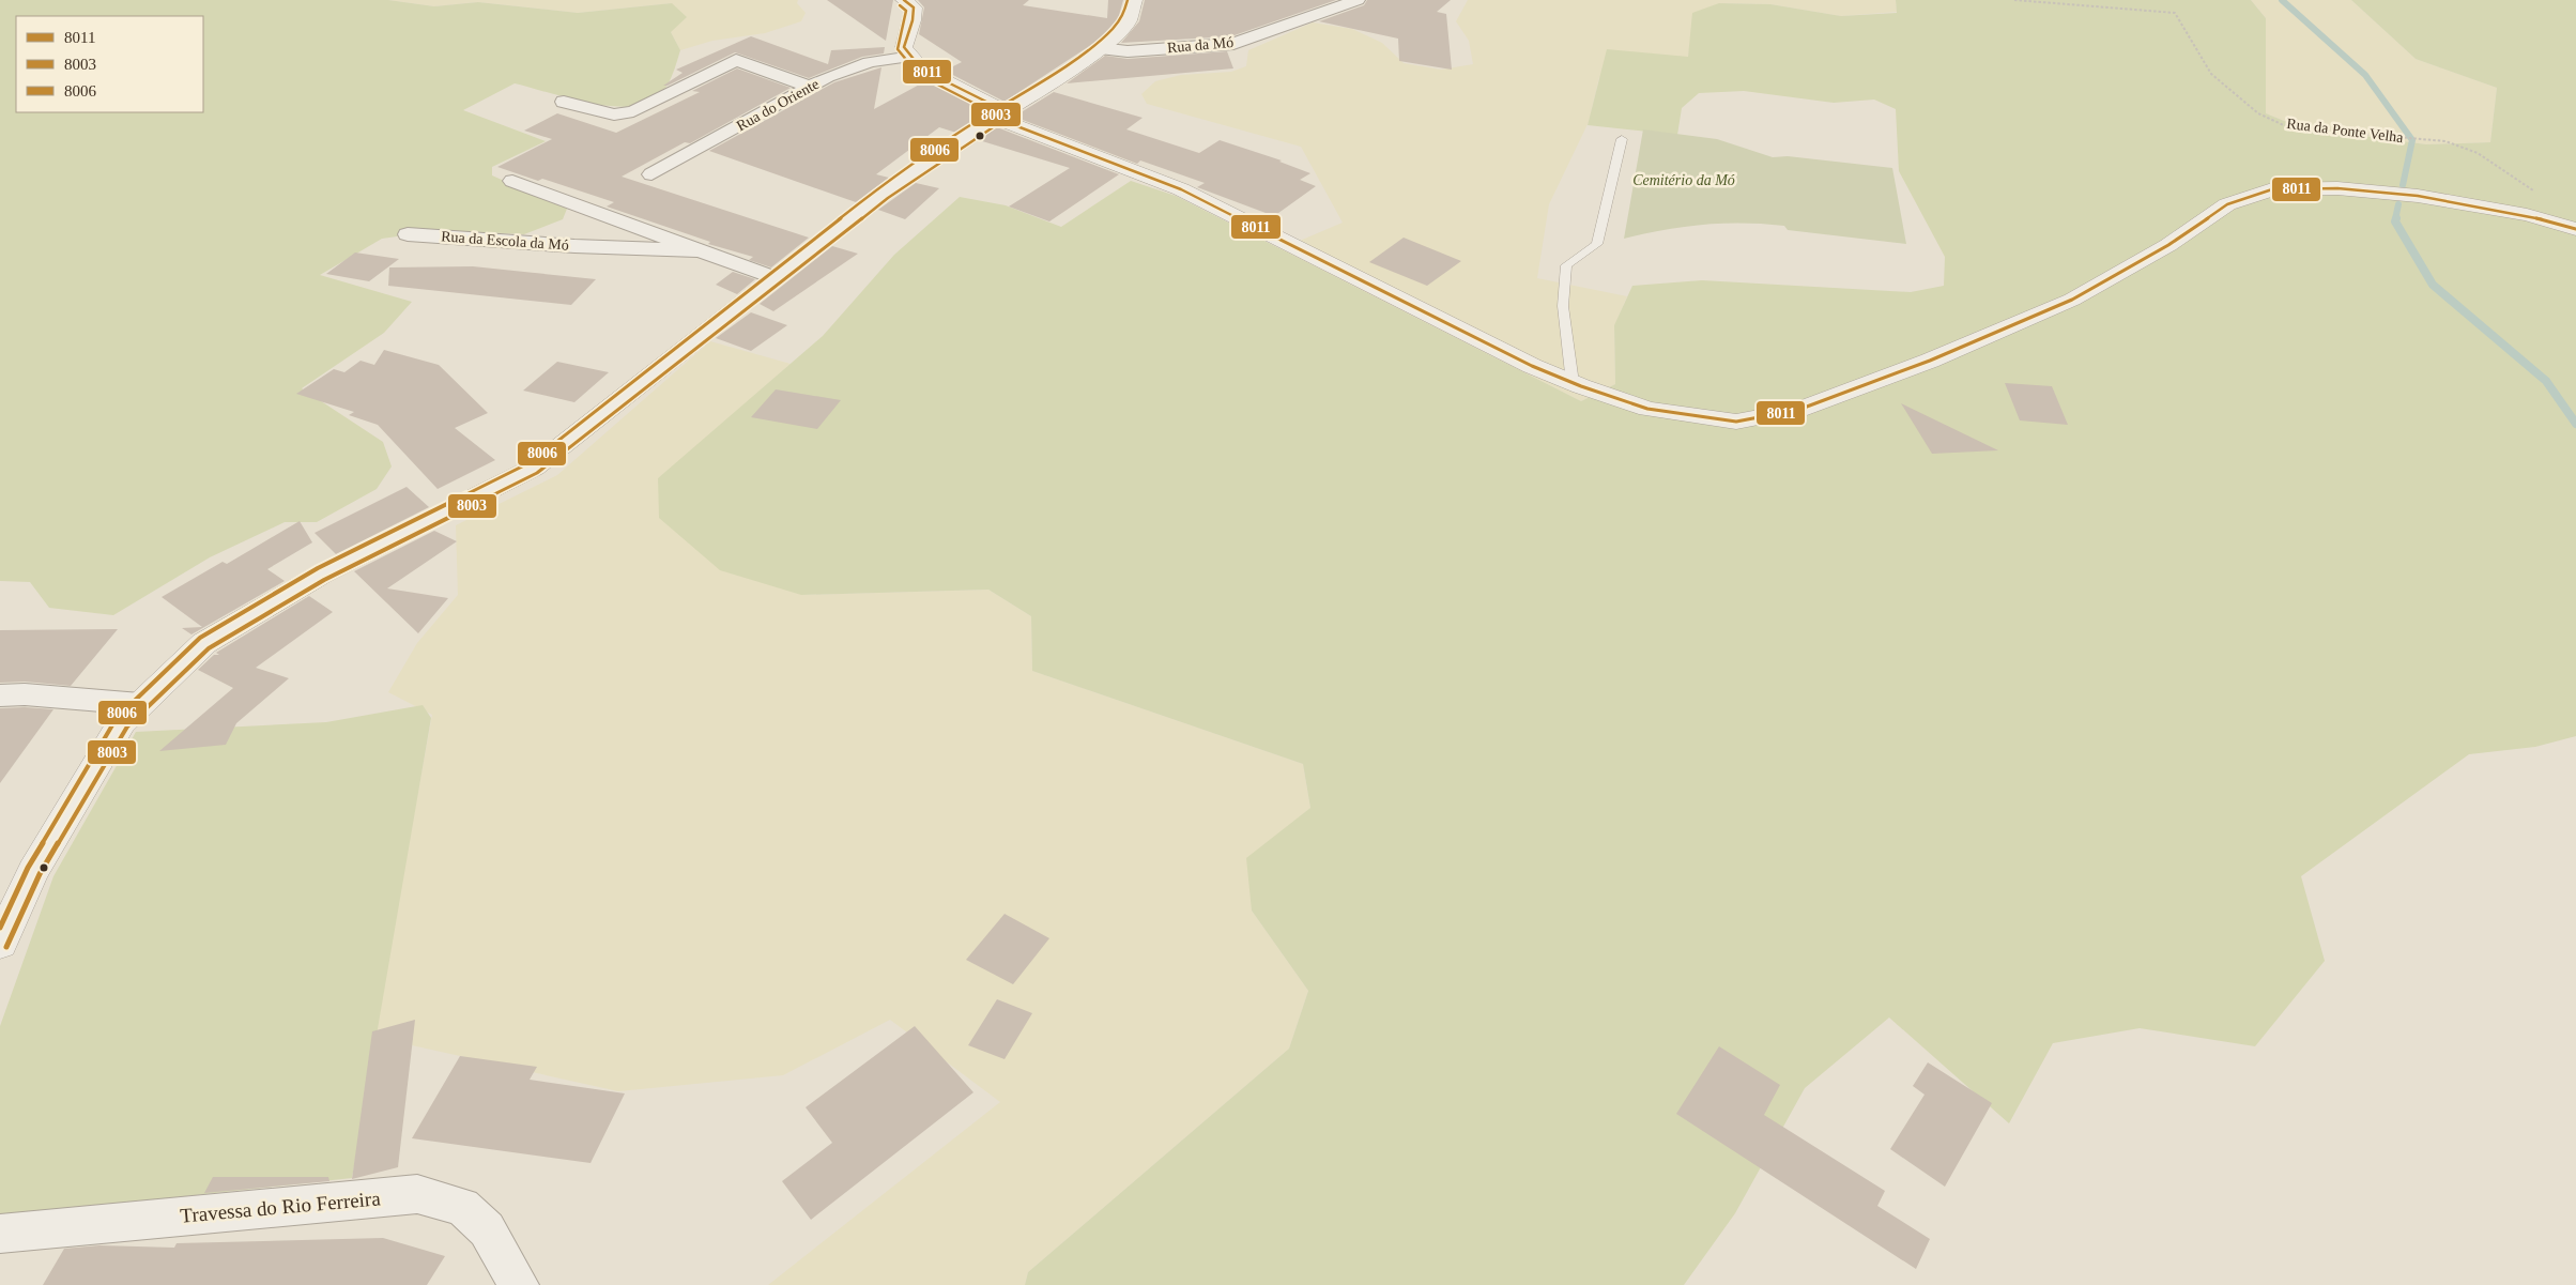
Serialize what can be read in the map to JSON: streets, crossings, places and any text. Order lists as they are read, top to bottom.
{
  "streets": {
    "street": [
      "Rua da Mó",
      "Rua do Oriente",
      "Rua da Escola da Mó",
      "Travessa do Rio Ferreira"
    ],
    "path": ["Rua da Ponte Velha"]
  },
  "parks": ["Cemitério da Mó"],
  "lines": ["transit line 8011", "transit line 8006", "transit line 8003"],
  "legend": ["8011", "8003", "8006"]
}
